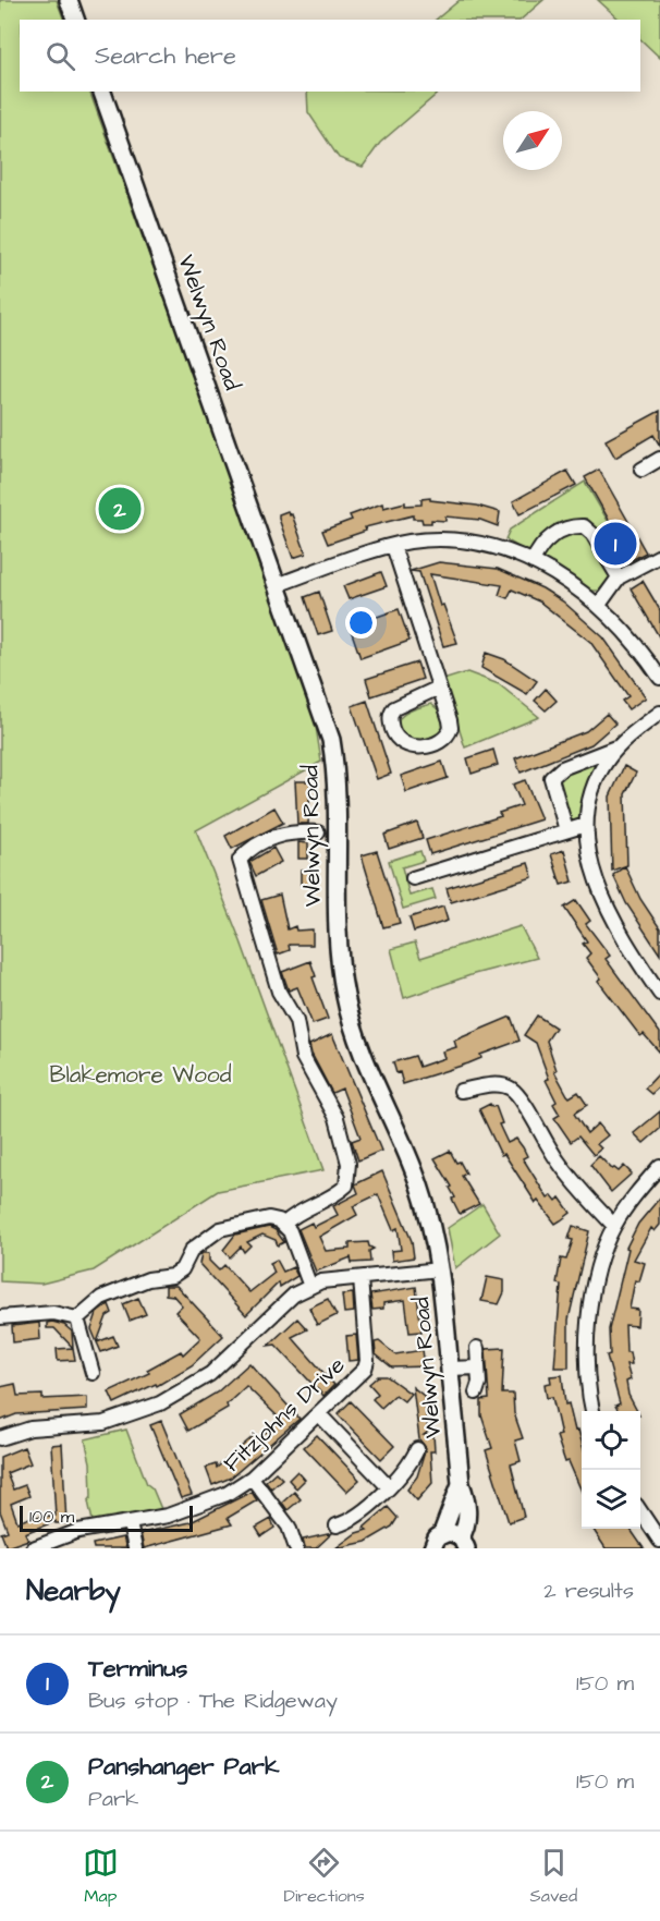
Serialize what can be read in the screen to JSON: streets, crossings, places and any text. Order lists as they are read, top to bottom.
{
  "streets": {
    "main road": ["Welwyn Road"],
    "street": ["Fitzjohns Drive"]
  },
  "parks": ["Blakemore Wood"],
  "scale_bar": "100 m",
  "north": "top right",
  "page": {
    "search": "Search here",
    "pins": ["2", "1"],
    "scale": "100 m",
    "heading": ["Nearby", "2 results"],
    "list": [
      {
        "mark": "1",
        "name": "Terminus",
        "note": "Bus stop · The Ridgeway",
        "value": "150 m"
      },
      {
        "mark": "2",
        "name": "Panshanger Park",
        "note": "Park",
        "value": "150 m"
      }
    ],
    "nav": ["Map", "Directions", "Saved"]
  }
}
